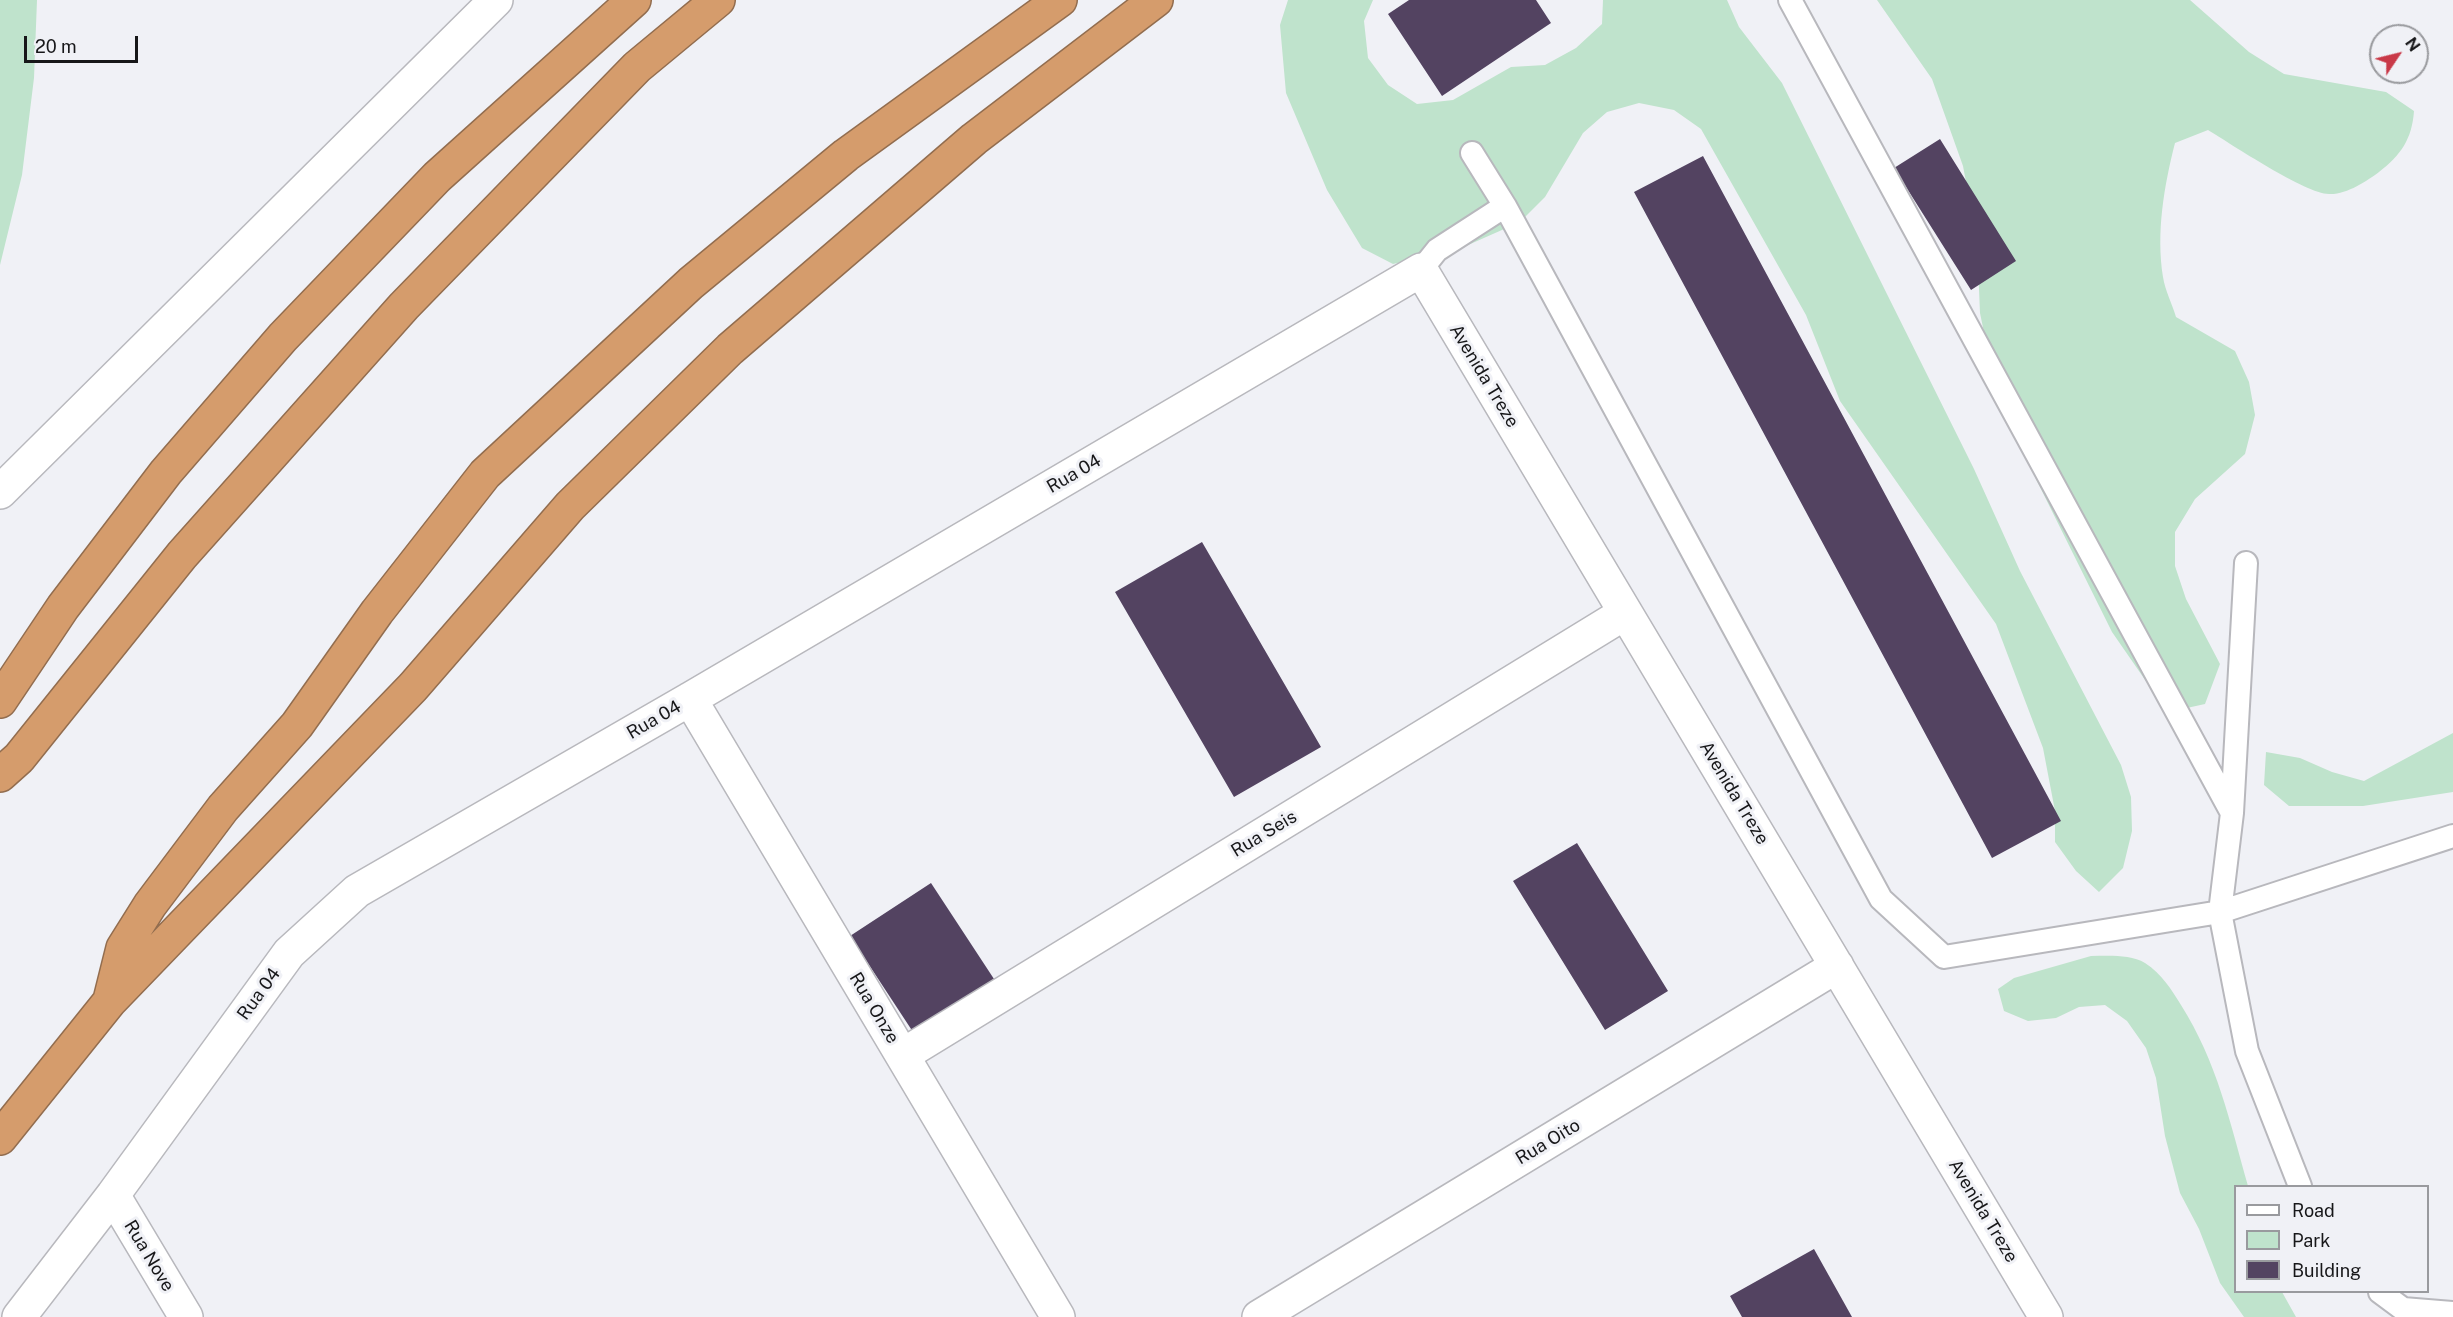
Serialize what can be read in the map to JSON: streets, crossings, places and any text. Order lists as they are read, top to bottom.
{
  "streets": {
    "street": [
      "Avenida Treze",
      "Rua 04",
      "Rua Seis",
      "Rua Onze",
      "Rua Oito",
      "Rua Nove"
    ]
  },
  "crossings": [
    ["Avenida Treze", "Rua 04"],
    ["Avenida Treze", "Rua Seis"],
    ["Avenida Treze", "Rua Oito"],
    ["Rua 04", "Rua Onze"],
    ["Rua 04", "Rua Nove"],
    ["Rua Seis", "Rua Onze"]
  ],
  "legend": ["Road", "Park", "Building"],
  "scale_bar": "20 m",
  "north": "top right"
}
